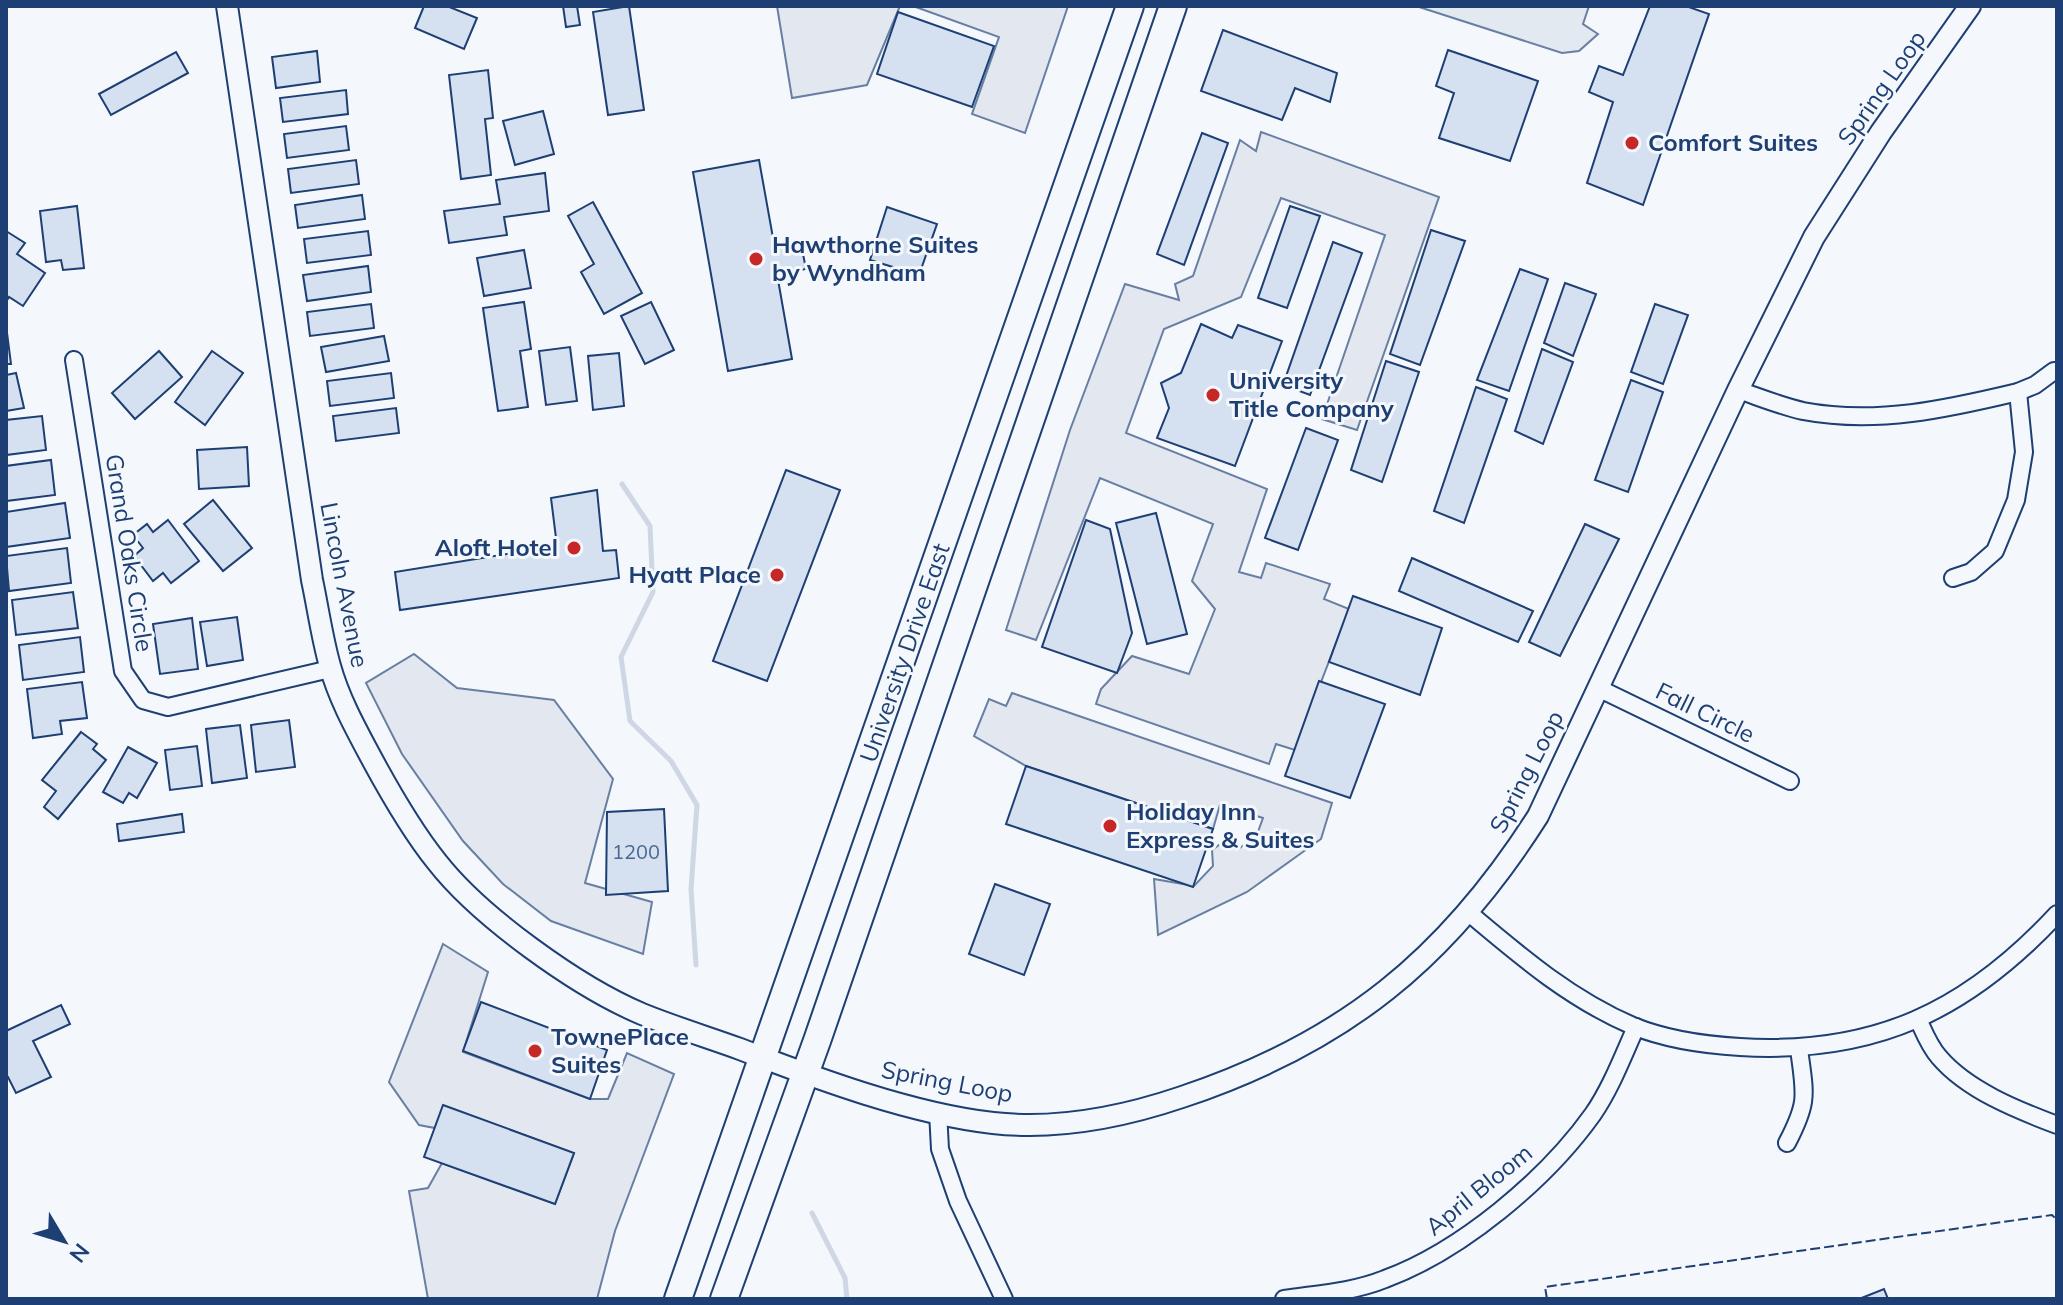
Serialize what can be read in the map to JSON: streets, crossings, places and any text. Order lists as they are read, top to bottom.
{
  "streets": {
    "main road": ["University Drive East"],
    "street": [
      "Spring Loop",
      "Grand Oaks Circle",
      "Lincoln Avenue",
      "Fall Circle",
      "April Bloom"
    ]
  },
  "crossings": [
    ["Spring Loop", "Lincoln Avenue"],
    ["Spring Loop", "University Drive East"],
    ["Spring Loop", "Fall Circle"],
    ["Grand Oaks Circle", "Lincoln Avenue"],
    ["Lincoln Avenue", "University Drive East"]
  ],
  "places": [
    "Comfort Suites",
    "Hawthorne Suites by Wyndham",
    "University Title Company",
    "Aloft Hotel",
    "Hyatt Place",
    "Holiday Inn Express & Suites",
    "TownePlace Suites"
  ],
  "house_numbers": ["1200"],
  "north": "bottom right"
}
